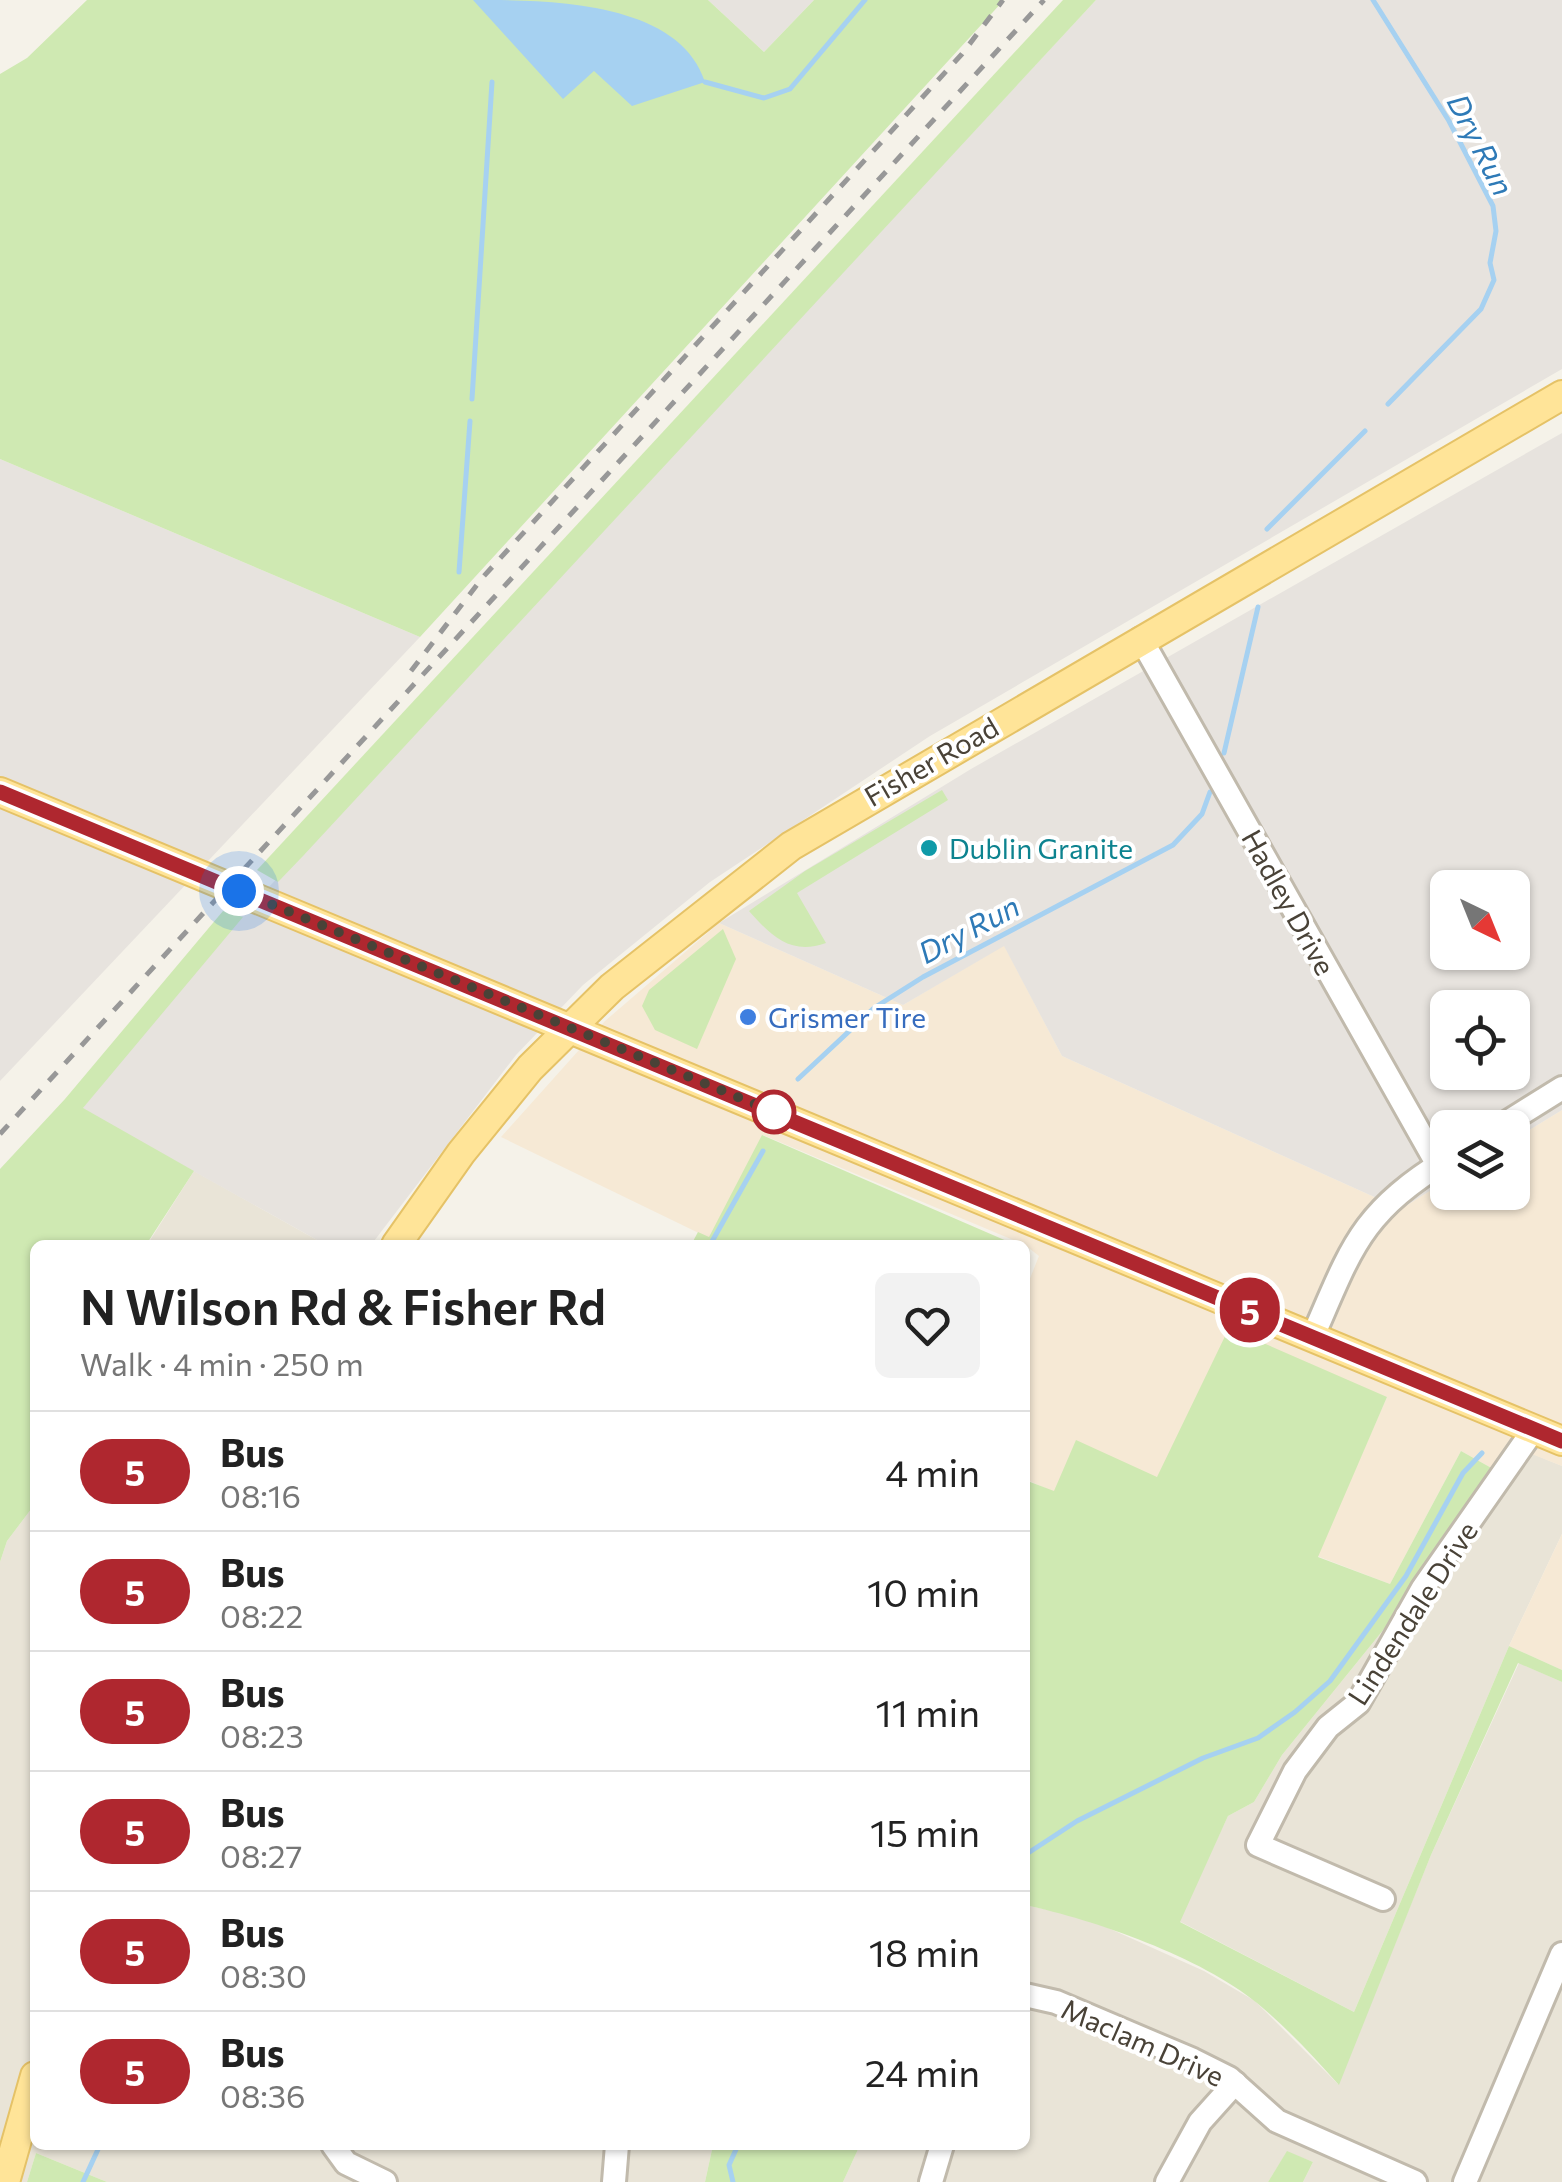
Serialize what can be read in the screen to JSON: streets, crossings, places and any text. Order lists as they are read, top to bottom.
{
  "streets": {
    "main road": ["Fisher Road"],
    "street": ["Hadley Drive", "Lindendale Drive", "Maclam Drive"]
  },
  "crossings": [
    ["Fisher Road", "Hadley Drive"]
  ],
  "water": ["Dry Run"],
  "places": ["Dublin Granite", "Grismer Tire"],
  "lines": ["bus line 5"],
  "north": "bottom right",
  "page": {
    "on_map": "5",
    "heading": ["N Wilson Rd & Fisher Rd", "Walk · 4 min · 250 m"],
    "list": [
      {
        "mark": "5",
        "name": "Bus",
        "note": "08:16",
        "value": "4 min"
      },
      {
        "mark": "5",
        "name": "Bus",
        "note": "08:22",
        "value": "10 min"
      },
      {
        "mark": "5",
        "name": "Bus",
        "note": "08:23",
        "value": "11 min"
      },
      {
        "mark": "5",
        "name": "Bus",
        "note": "08:27",
        "value": "15 min"
      },
      {
        "mark": "5",
        "name": "Bus",
        "note": "08:30",
        "value": "18 min"
      },
      {
        "mark": "5",
        "name": "Bus",
        "note": "08:36",
        "value": "24 min"
      }
    ]
  }
}
